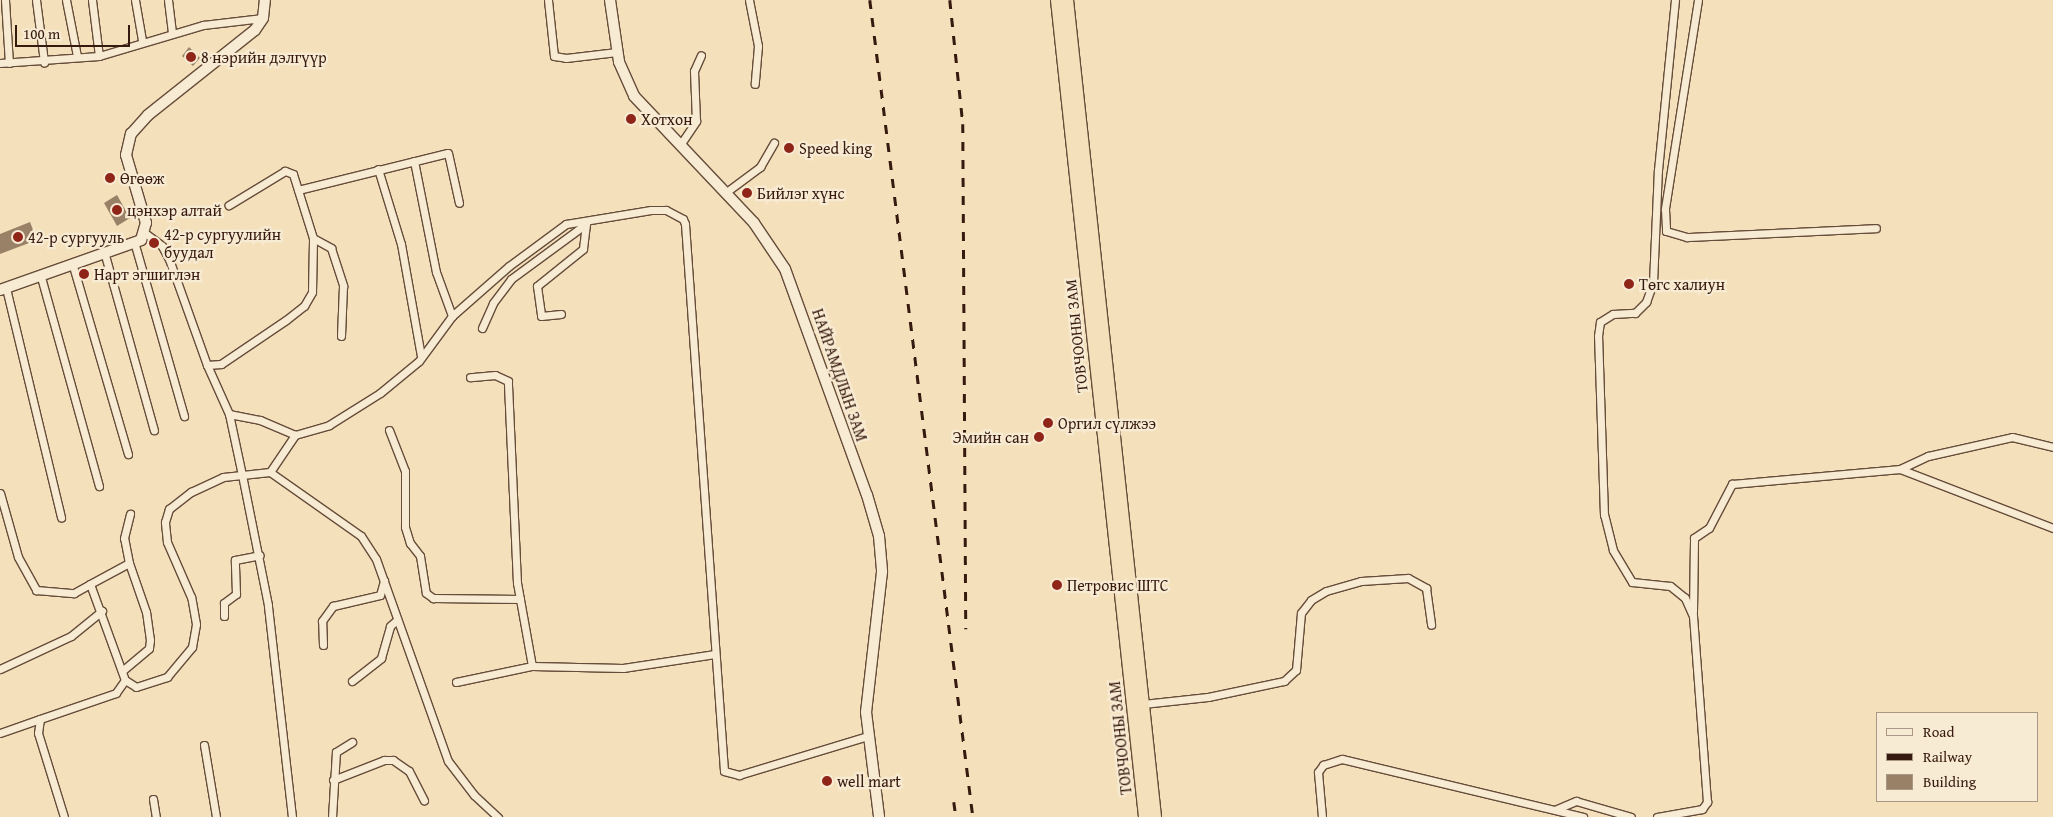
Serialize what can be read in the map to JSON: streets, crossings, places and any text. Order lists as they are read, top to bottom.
{
  "streets": {
    "highway": ["ТОВЧООНЫ ЗАМ"],
    "main road": ["НАЙРАМДЛЫН ЗАМ"]
  },
  "places": [
    "8 нэрийн дэлгүүр",
    "Хотхон",
    "Speed king",
    "Өгөөж",
    "Бийлэг хүнс",
    "цэнхэр алтай",
    "42-p сургууль",
    "42-р сургуулийн буудал",
    "Нарт эгшиглэн",
    "Төгс халиун",
    "Оргил сүлжээ",
    "Эмийн сан",
    "Петровис ШТС",
    "well mart"
  ],
  "legend": ["Road", "Railway", "Building"],
  "scale_bar": "100 m"
}
